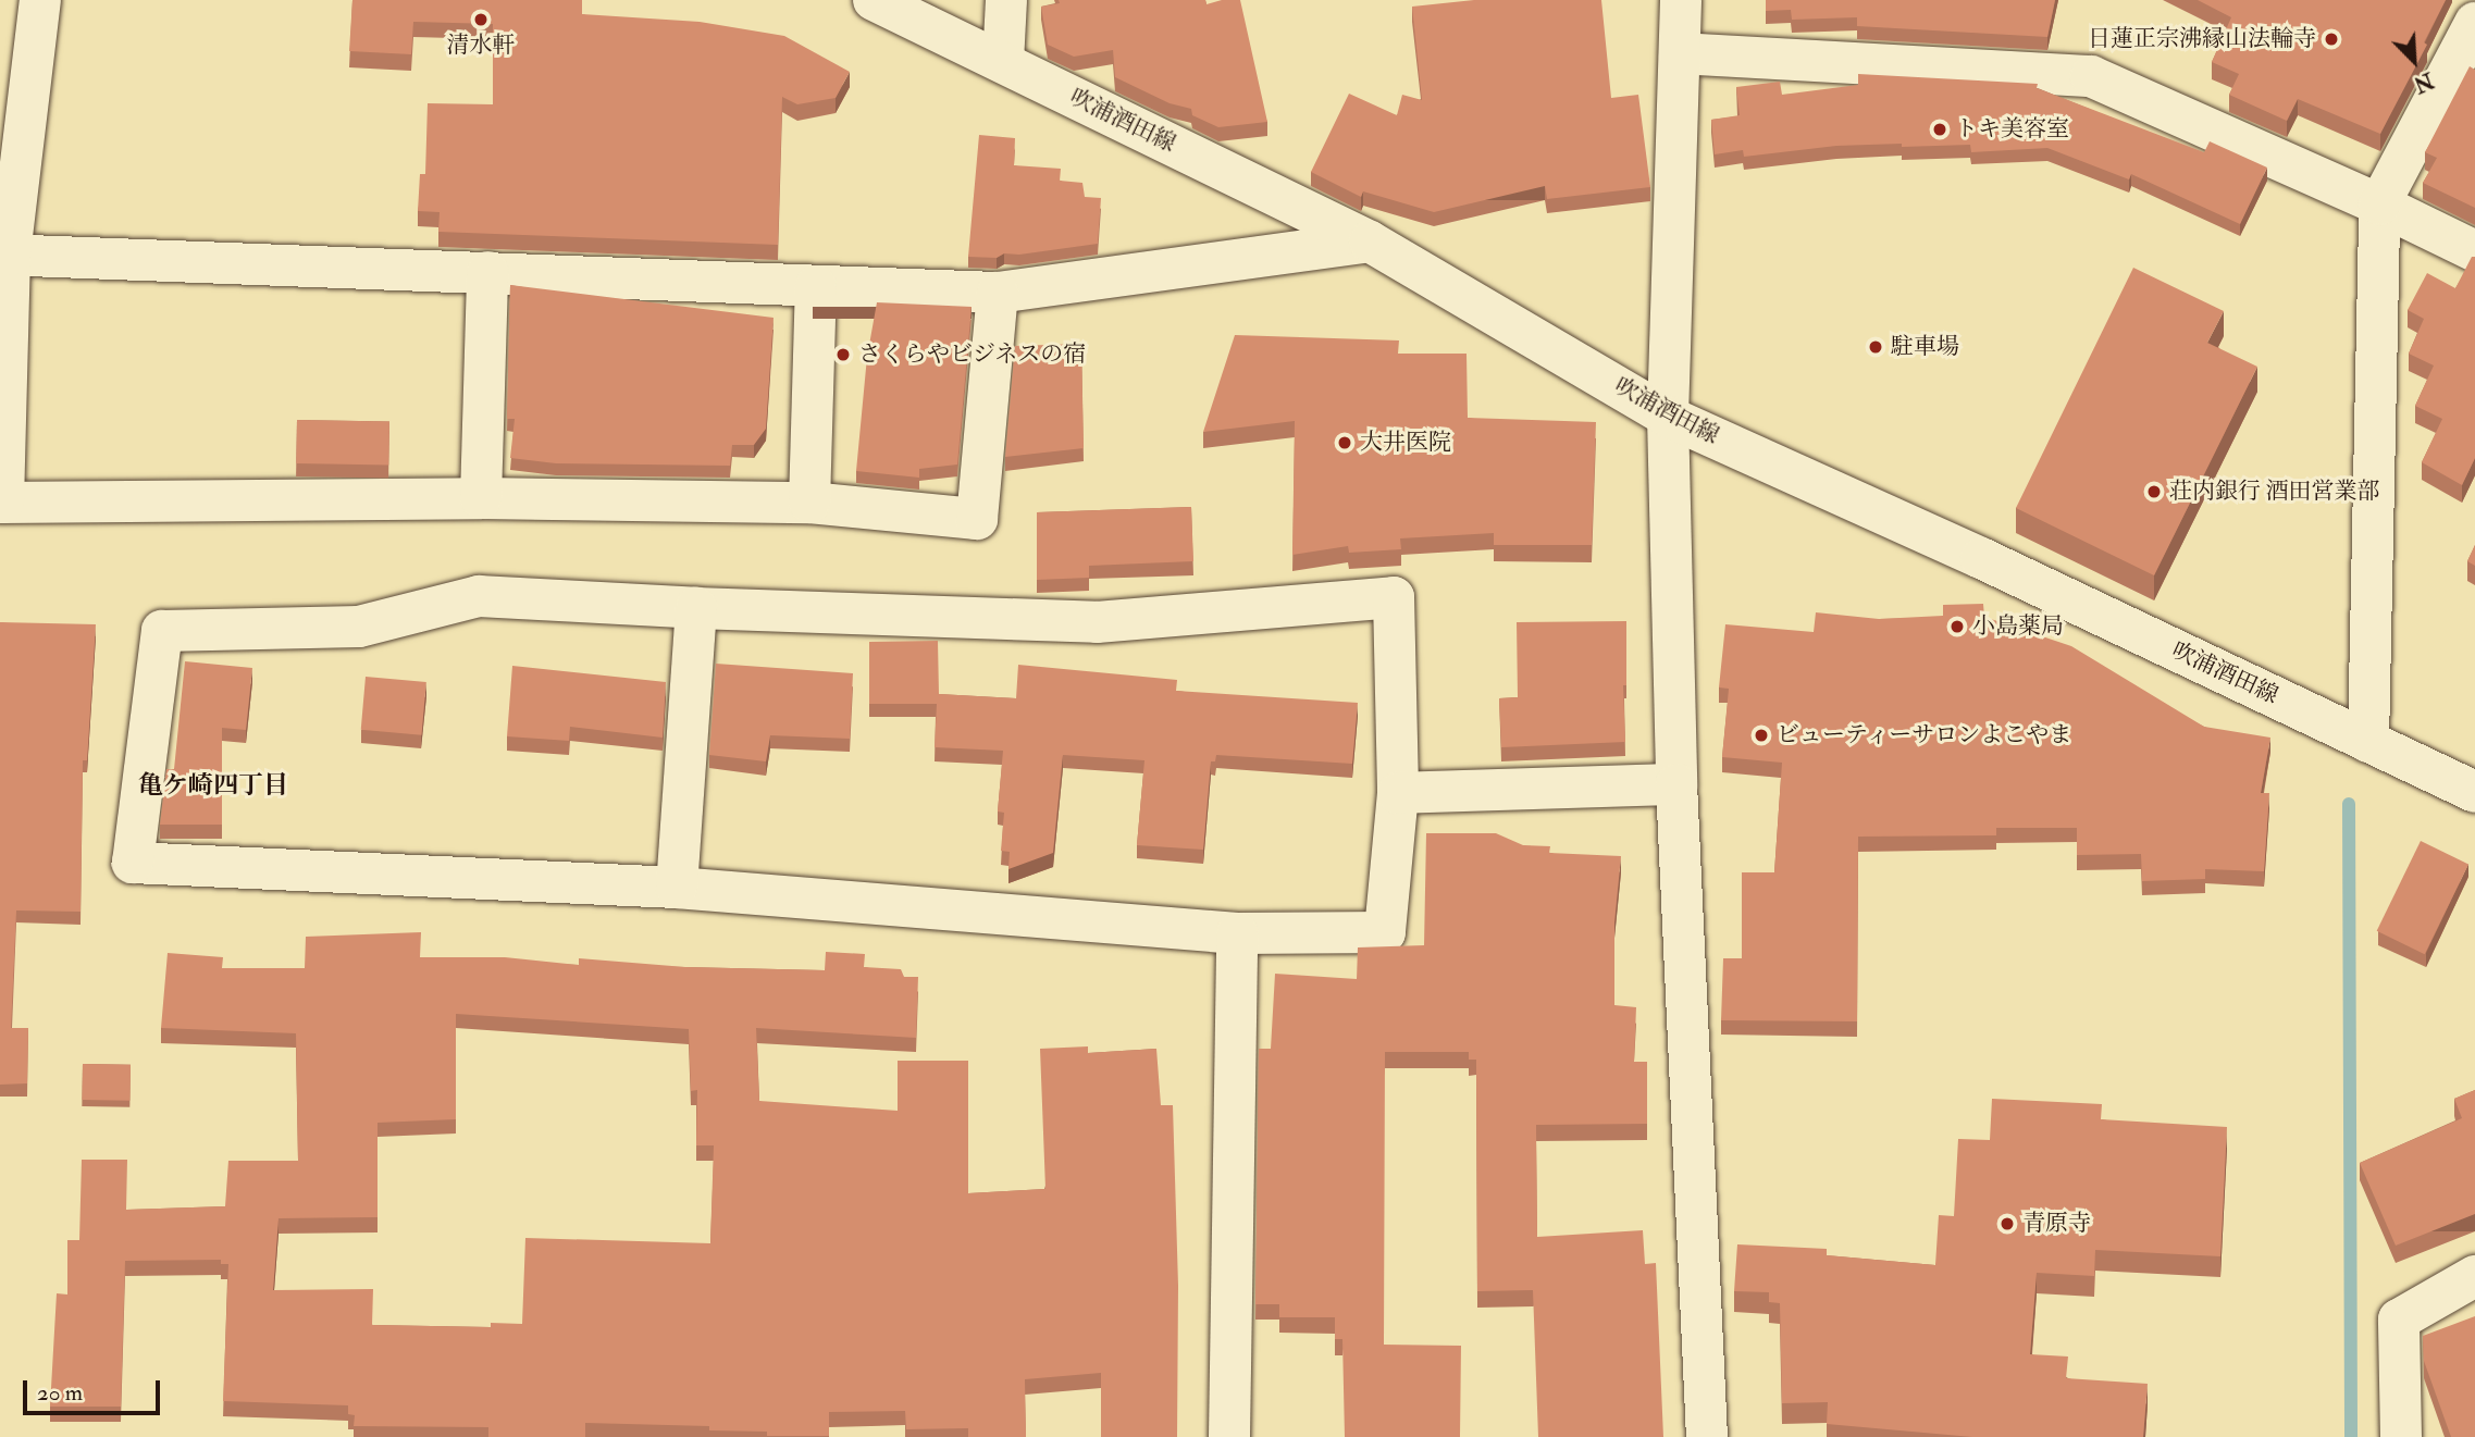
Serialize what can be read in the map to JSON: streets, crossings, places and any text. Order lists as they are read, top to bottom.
{
  "streets": {
    "street": ["吹浦酒田線"]
  },
  "districts": ["亀ケ崎四丁目"],
  "places": [
    "清水軒",
    "日蓮正宗沸縁山法輪寺",
    "トキ美容室",
    "駐車場",
    "さくらやビジネスの宿",
    "大井医院",
    "荘内銀行 酒田営業部",
    "小島薬局",
    "ビューティーサロンよこやま",
    "青原寺"
  ],
  "scale_bar": "20 m",
  "north": "bottom right"
}
